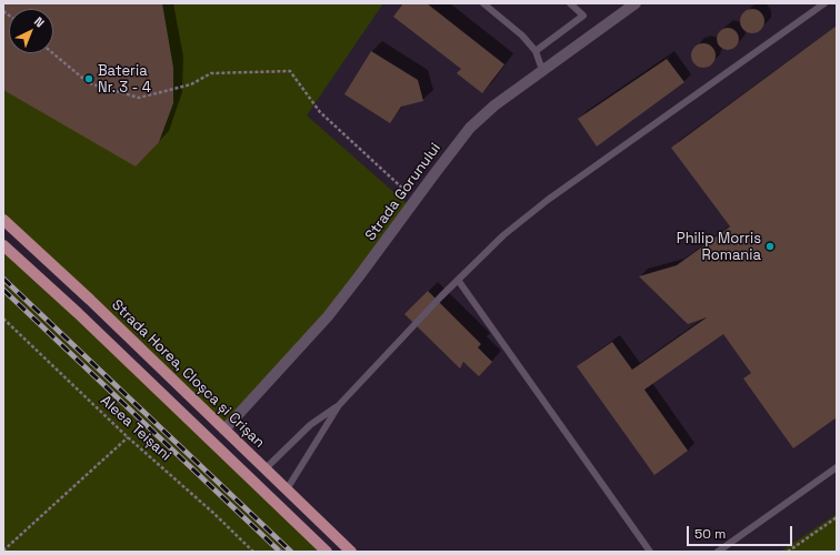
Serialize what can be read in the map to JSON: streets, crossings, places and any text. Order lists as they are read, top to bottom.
{
  "streets": {
    "main road": ["Strada Horea, Cloșca și Crișan"],
    "street": ["Strada Gorunului"],
    "path": ["Aleea Teișani"]
  },
  "crossings": [
    ["Strada Gorunului", "Strada Horea, Cloșca și Crișan"]
  ],
  "places": ["Bateria Nr. 3 - 4", "Philip Morris Romania"],
  "scale_bar": "50 m",
  "north": "top right"
}
